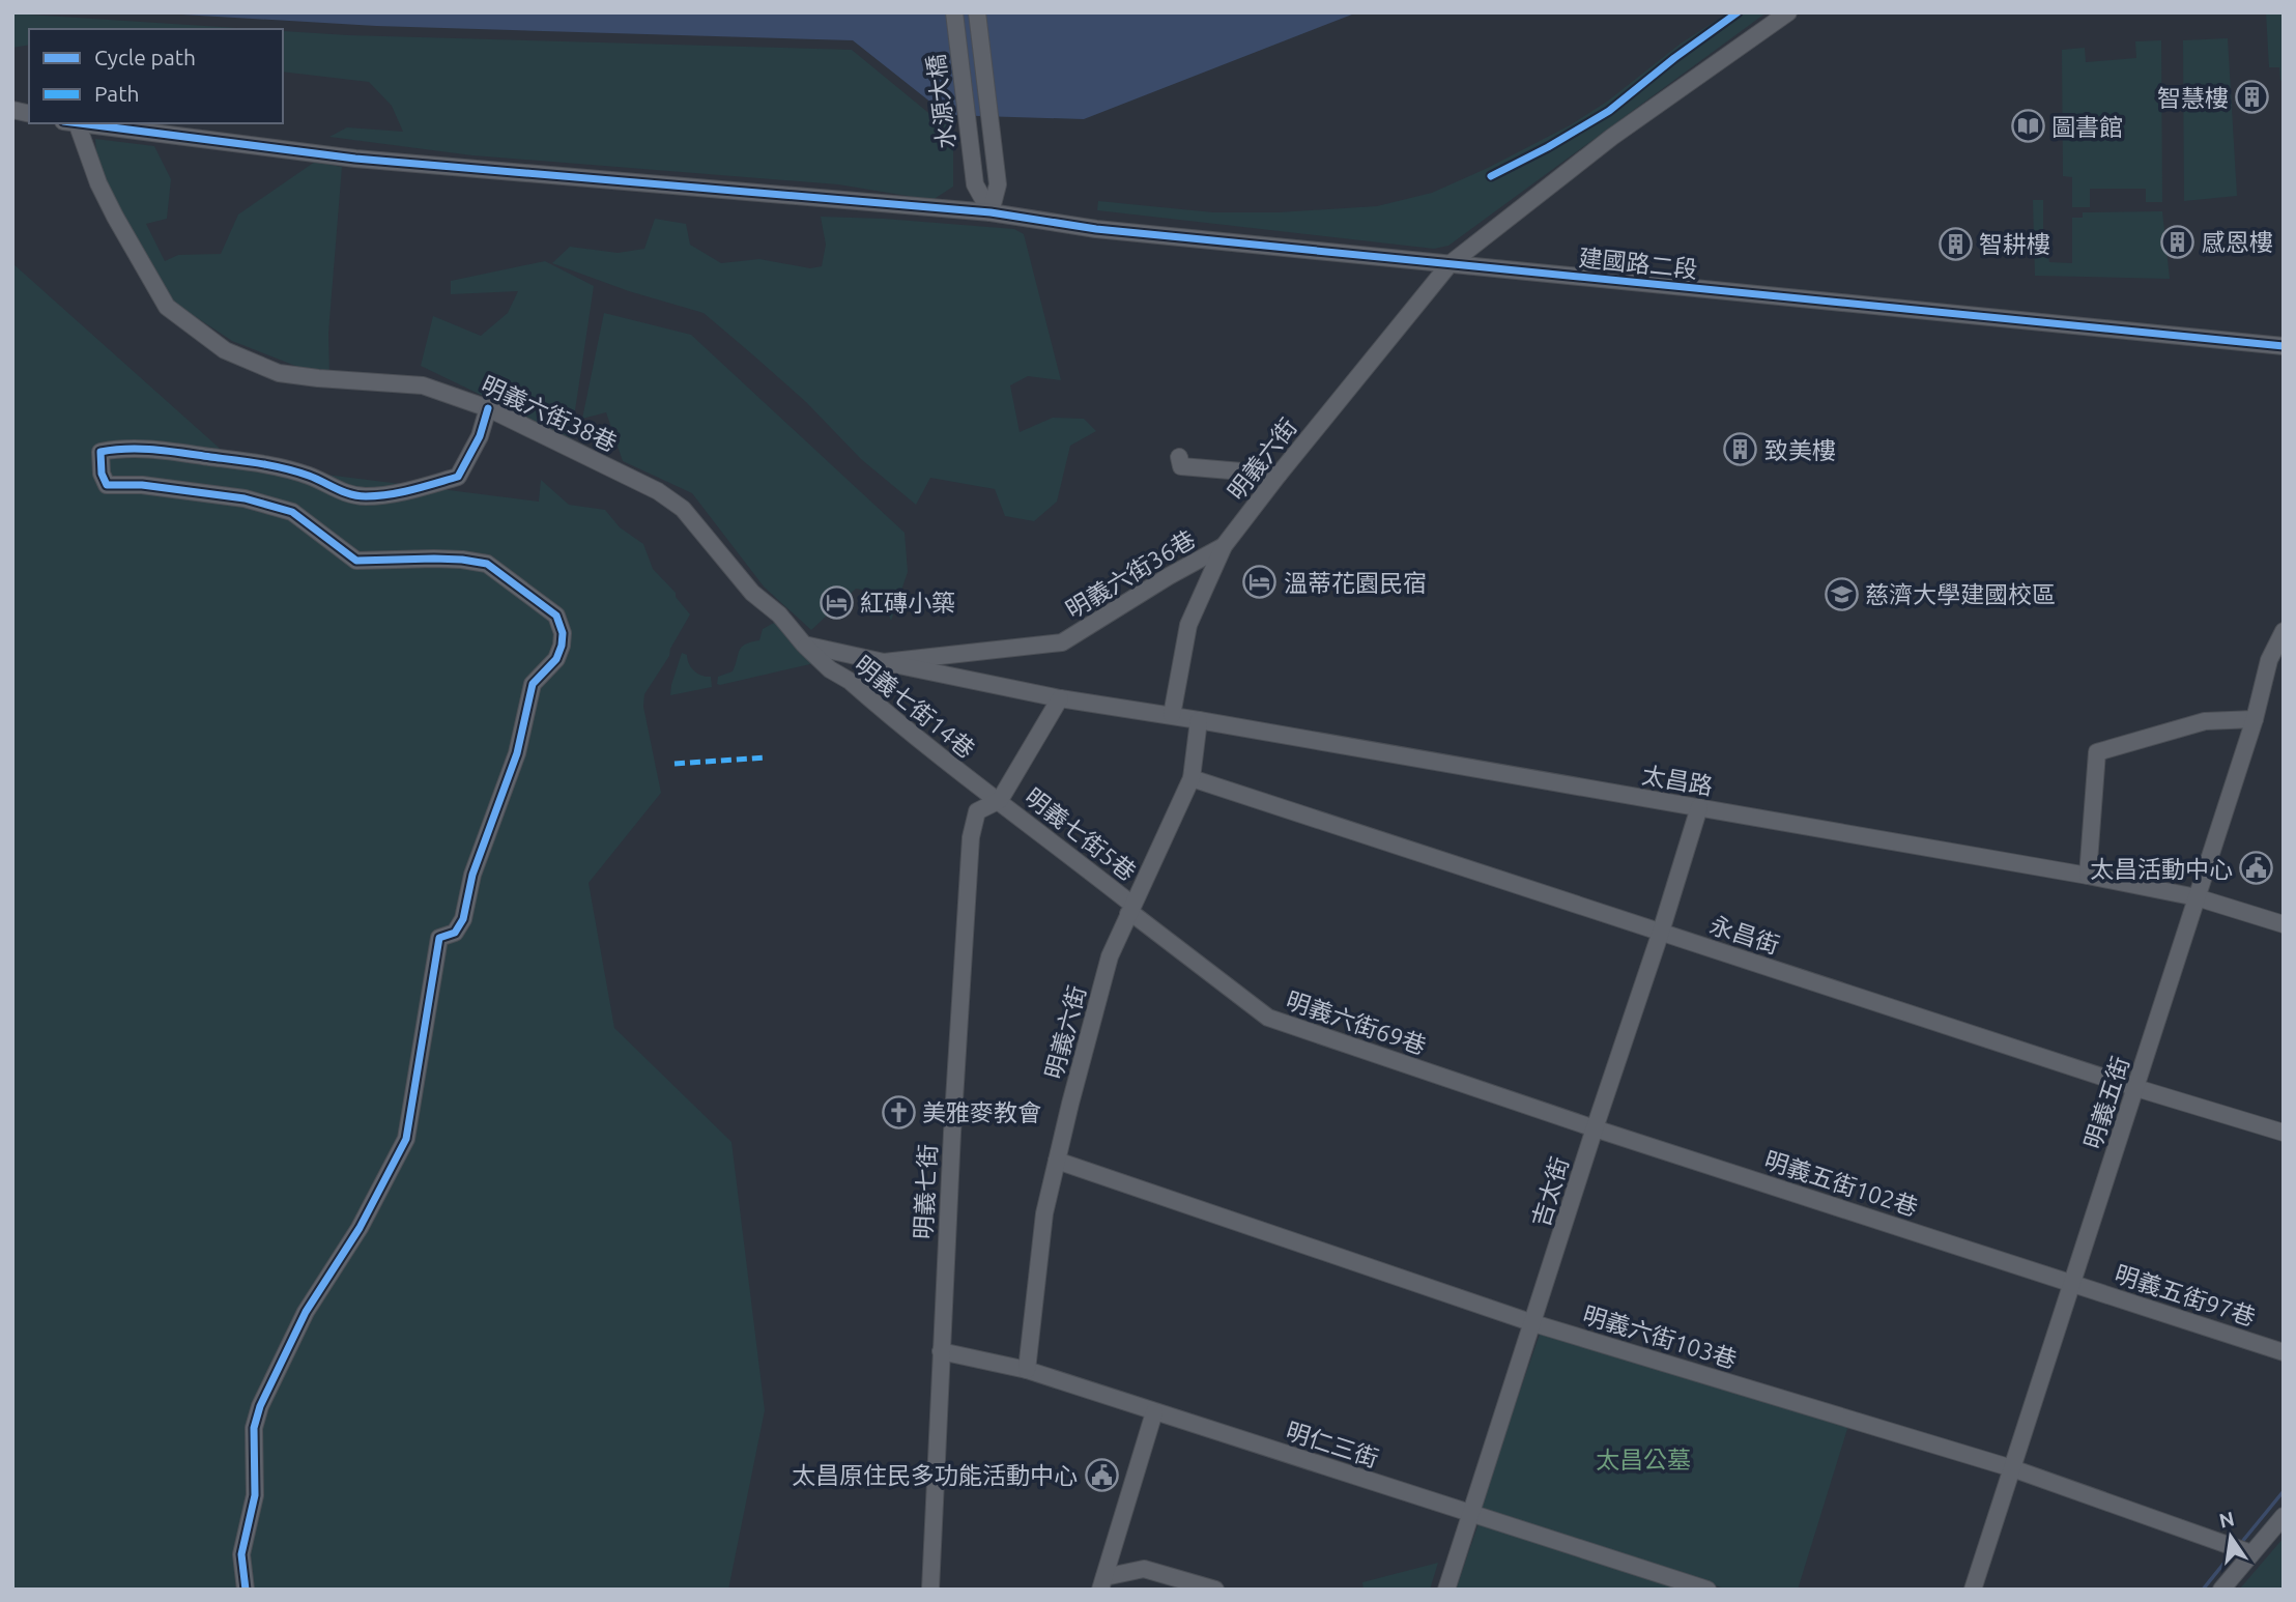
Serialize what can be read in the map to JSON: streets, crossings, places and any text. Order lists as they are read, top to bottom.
{
  "streets": {
    "street": [
      "水源大橋",
      "建國路二段",
      "明義六街38巷",
      "明義六街",
      "明義六街36巷",
      "明義七街14巷",
      "太昌路",
      "明義七街5巷",
      "永昌街",
      "明義六街69巷",
      "明義五街",
      "明義五街102巷",
      "明義七街",
      "吉太街",
      "明義五街97巷",
      "明義六街103巷",
      "明仁三街"
    ]
  },
  "crossings": [
    ["水源大橋", "建國路二段"],
    ["建國路二段", "明義六街38巷"],
    ["建國路二段", "明義六街"],
    ["明義六街38巷", "明義七街14巷"],
    ["明義六街", "明義六街36巷"],
    ["明義六街", "太昌路"],
    ["明義六街", "明義七街5巷"],
    ["明義六街", "永昌街"],
    ["明義六街", "明義六街69巷"],
    ["明義六街", "明義六街103巷"],
    ["明義六街", "明仁三街"],
    ["明義六街36巷", "太昌路"],
    ["明義七街14巷", "明義七街5巷"],
    ["明義七街14巷", "明義七街"],
    ["太昌路", "明義五街"],
    ["太昌路", "明義七街"],
    ["太昌路", "吉太街"],
    ["明義七街5巷", "明義六街69巷"],
    ["明義七街5巷", "明義七街"],
    ["永昌街", "明義五街"],
    ["永昌街", "吉太街"],
    ["明義六街69巷", "明義五街102巷"],
    ["明義六街69巷", "吉太街"],
    ["明義五街", "明義五街102巷"],
    ["明義五街", "明義五街97巷"],
    ["明義五街", "明義六街103巷"],
    ["明義五街102巷", "吉太街"],
    ["明義五街102巷", "明義五街97巷"],
    ["明義七街", "明仁三街"],
    ["吉太街", "明義六街103巷"],
    ["吉太街", "明仁三街"]
  ],
  "parks": ["太昌公墓"],
  "places": {
    "building": [
      "智慧樓",
      "感恩樓",
      "智耕樓",
      "致美樓"
    ],
    "library": ["圖書館"],
    "hotel": ["溫蒂花園民宿", "紅磚小築"],
    "school or university": ["慈濟大學建國校區"],
    "public building": ["太昌活動中心", "太昌原住民多功能活動中心"],
    "church": ["美雅麥教會"]
  },
  "legend": ["Cycle path", "Path"],
  "north": "top"
}
